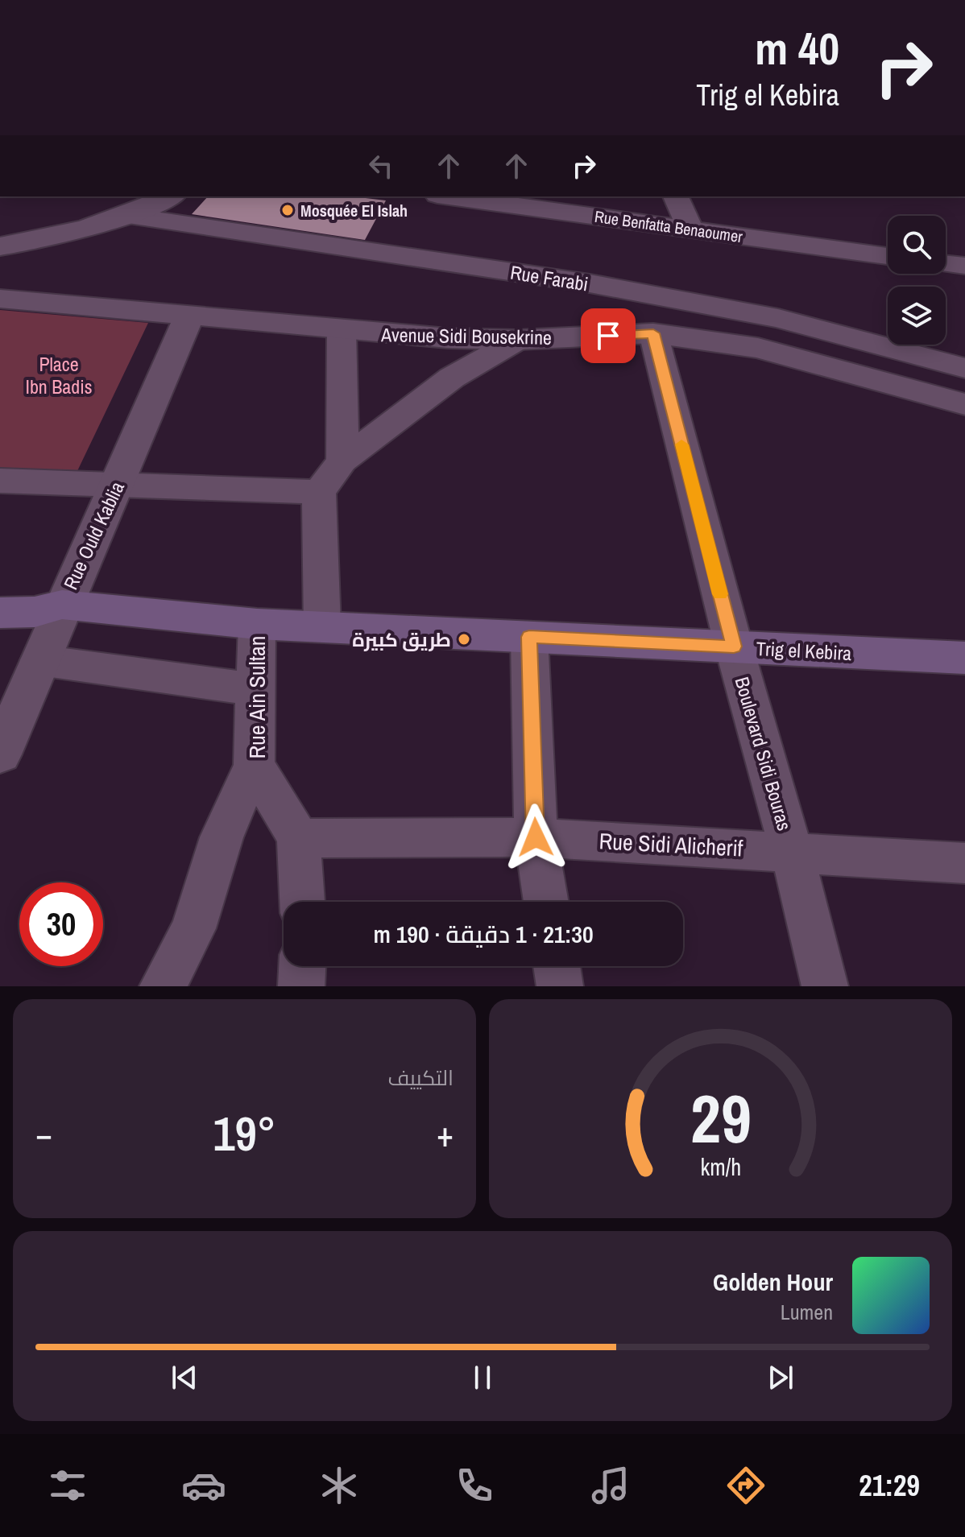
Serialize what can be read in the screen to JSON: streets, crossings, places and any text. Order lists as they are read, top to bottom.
{
  "streets": {
    "main road": ["Trig el Kebira"],
    "street": [
      "Rue Benfatta Benaoumer",
      "Rue Farabi",
      "Avenue Sidi Bousekrine",
      "Rue Ould Kablia",
      "Rue Ain Sultan",
      "Boulevard Sidi Bouras",
      "Rue Sidi Alicherif"
    ]
  },
  "crossings": [
    ["Avenue Sidi Bousekrine", "Rue Ould Kablia"],
    ["Avenue Sidi Bousekrine", "Boulevard Sidi Bouras"],
    ["Rue Ould Kablia", "Trig el Kebira"],
    ["Trig el Kebira", "Rue Ain Sultan"],
    ["Trig el Kebira", "Boulevard Sidi Bouras"],
    ["Rue Ain Sultan", "Rue Sidi Alicherif"],
    ["Boulevard Sidi Bouras", "Rue Sidi Alicherif"]
  ],
  "parks": ["Place Ibn Badis"],
  "places": ["Mosquée El Islah", "طريق كبيرة"],
  "page": {
    "turn": ["40 m", "Trig el Kebira"],
    "limit": "30",
    "trip": "21:30 · 1 دقيقة · 190 m",
    "tile": "التكييف",
    "heat": ["−", "19°", "+"],
    "song": ["Golden Hour", "Lumen"],
    "tabs": "21:29",
    "gauge": ["29", "km/h"]
  }
}
